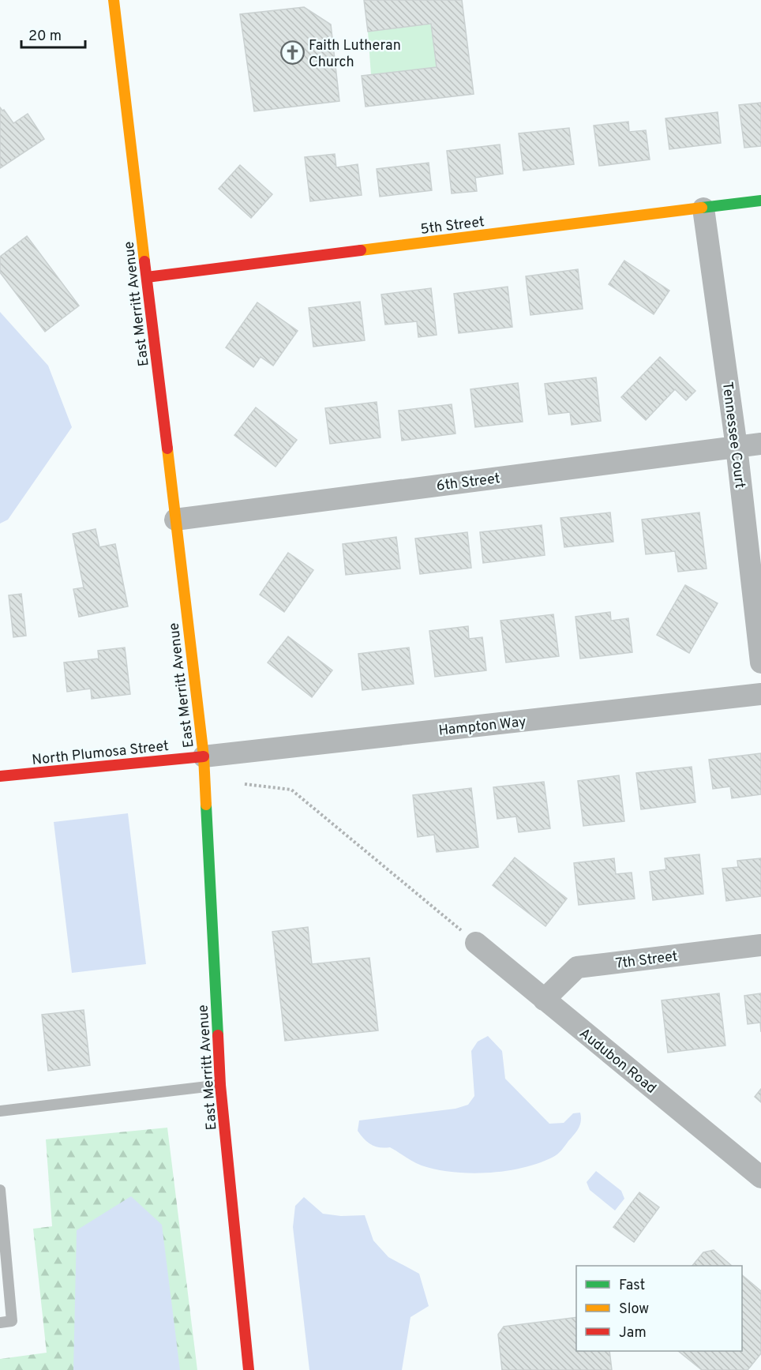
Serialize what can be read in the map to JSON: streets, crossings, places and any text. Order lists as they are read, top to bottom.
{
  "streets": {
    "street": [
      "5th Street",
      "East Merritt Avenue",
      "Tennessee Court",
      "6th Street",
      "Hampton Way",
      "North Plumosa Street",
      "7th Street",
      "Audubon Road"
    ]
  },
  "crossings": [
    ["5th Street", "East Merritt Avenue"],
    ["5th Street", "Tennessee Court"],
    ["East Merritt Avenue", "6th Street"],
    ["East Merritt Avenue", "Hampton Way"],
    ["East Merritt Avenue", "North Plumosa Street"],
    ["Tennessee Court", "6th Street"],
    ["Hampton Way", "North Plumosa Street"],
    ["7th Street", "Audubon Road"]
  ],
  "places": {
    "church": ["Faith Lutheran Church"]
  },
  "legend": ["Fast", "Slow", "Jam"],
  "scale_bar": "20 m"
}
